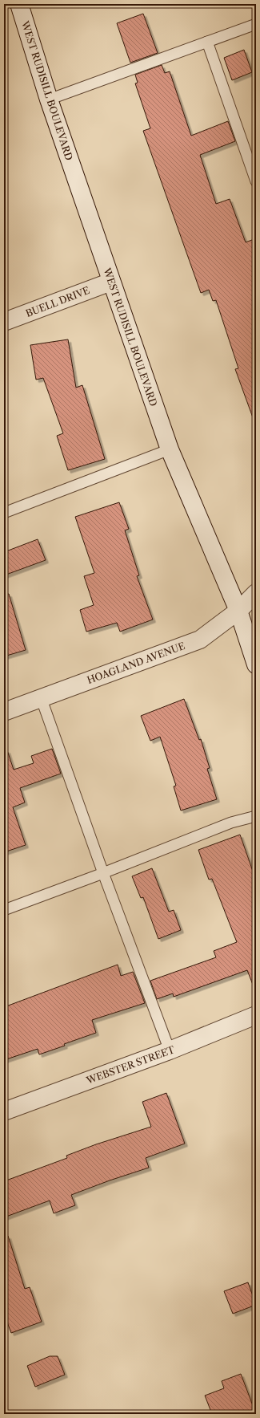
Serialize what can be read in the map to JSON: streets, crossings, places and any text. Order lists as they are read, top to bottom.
{
  "streets": {
    "street": [
      "WEST RUDISILL BOULEVARD",
      "BUELL DRIVE",
      "HOAGLAND AVENUE",
      "WEBSTER STREET"
    ]
  },
  "crossings": [
    ["WEST RUDISILL BOULEVARD", "BUELL DRIVE"],
    ["WEST RUDISILL BOULEVARD", "HOAGLAND AVENUE"]
  ]
}
